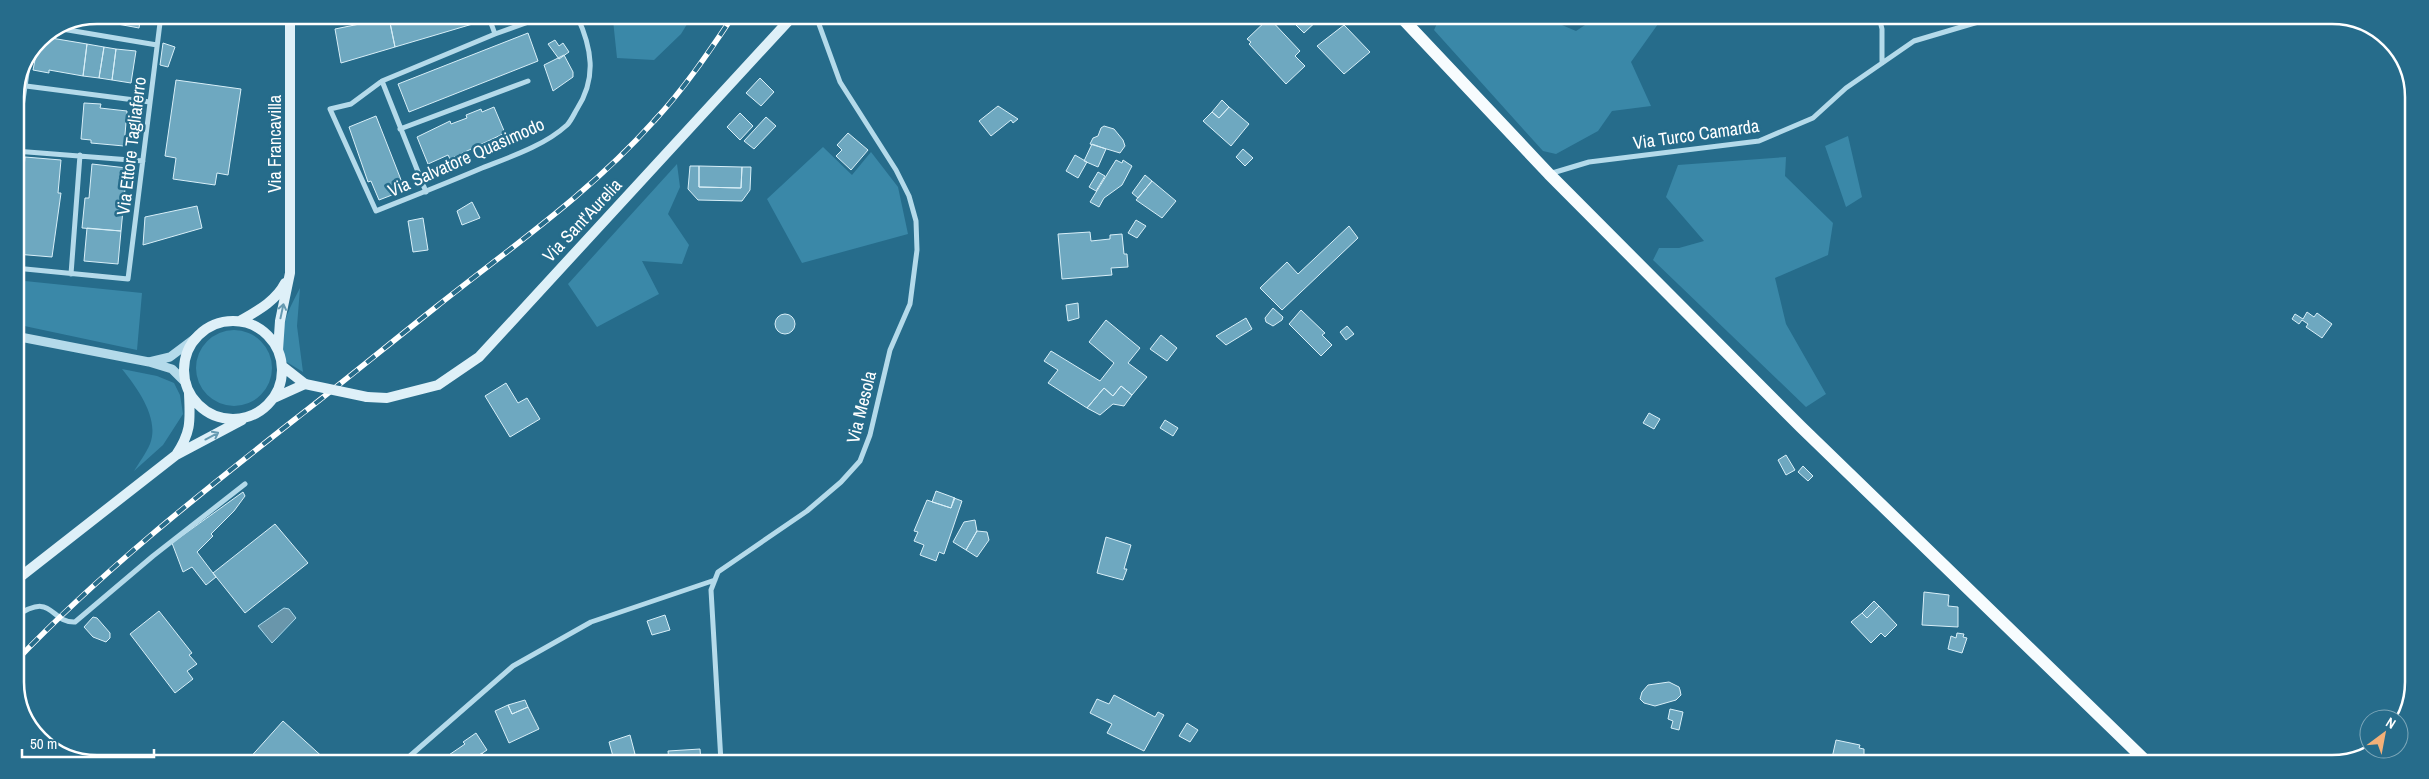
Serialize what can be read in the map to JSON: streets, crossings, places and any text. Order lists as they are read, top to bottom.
{
  "streets": {
    "main road": ["Via Francavilla", "Via Sant'Aurelia"],
    "street": [
      "Via Turco Camarda",
      "Via Ettore Tagliaferro",
      "Via Salvatore Quasimodo",
      "Via Mesola"
    ]
  },
  "scale_bar": "50 m",
  "north": "top right"
}
